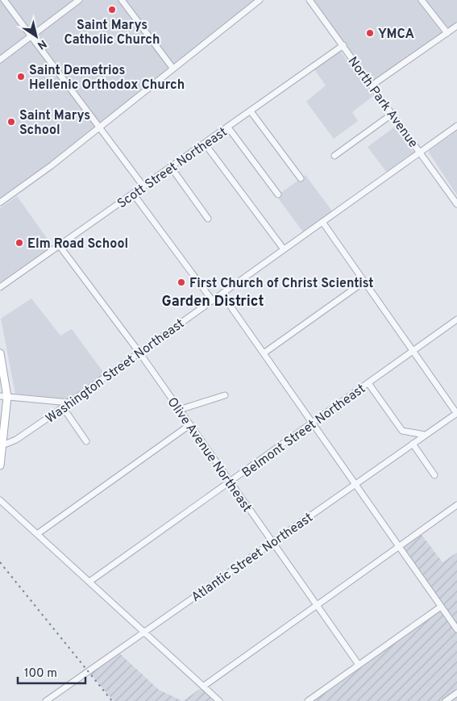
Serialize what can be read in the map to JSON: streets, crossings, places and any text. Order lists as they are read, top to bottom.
{
  "streets": {
    "street": [
      "North Park Avenue",
      "Scott Street Northeast",
      "Washington Street Northeast",
      "Belmont Street Northeast",
      "Olive Avenue Northeast",
      "Atlantic Street Northeast"
    ]
  },
  "crossings": [
    ["North Park Avenue", "Scott Street Northeast"],
    ["North Park Avenue", "Washington Street Northeast"],
    ["Scott Street Northeast", "Olive Avenue Northeast"],
    ["Washington Street Northeast", "Olive Avenue Northeast"],
    ["Belmont Street Northeast", "Olive Avenue Northeast"],
    ["Olive Avenue Northeast", "Atlantic Street Northeast"]
  ],
  "districts": ["Garden District"],
  "places": [
    "Saint Marys Catholic Church",
    "YMCA",
    "Saint Demetrios Hellenic Orthodox Church",
    "Saint Marys School",
    "Elm Road School",
    "First Church of Christ Scientist"
  ],
  "scale_bar": "100 m",
  "north": "bottom right"
}
